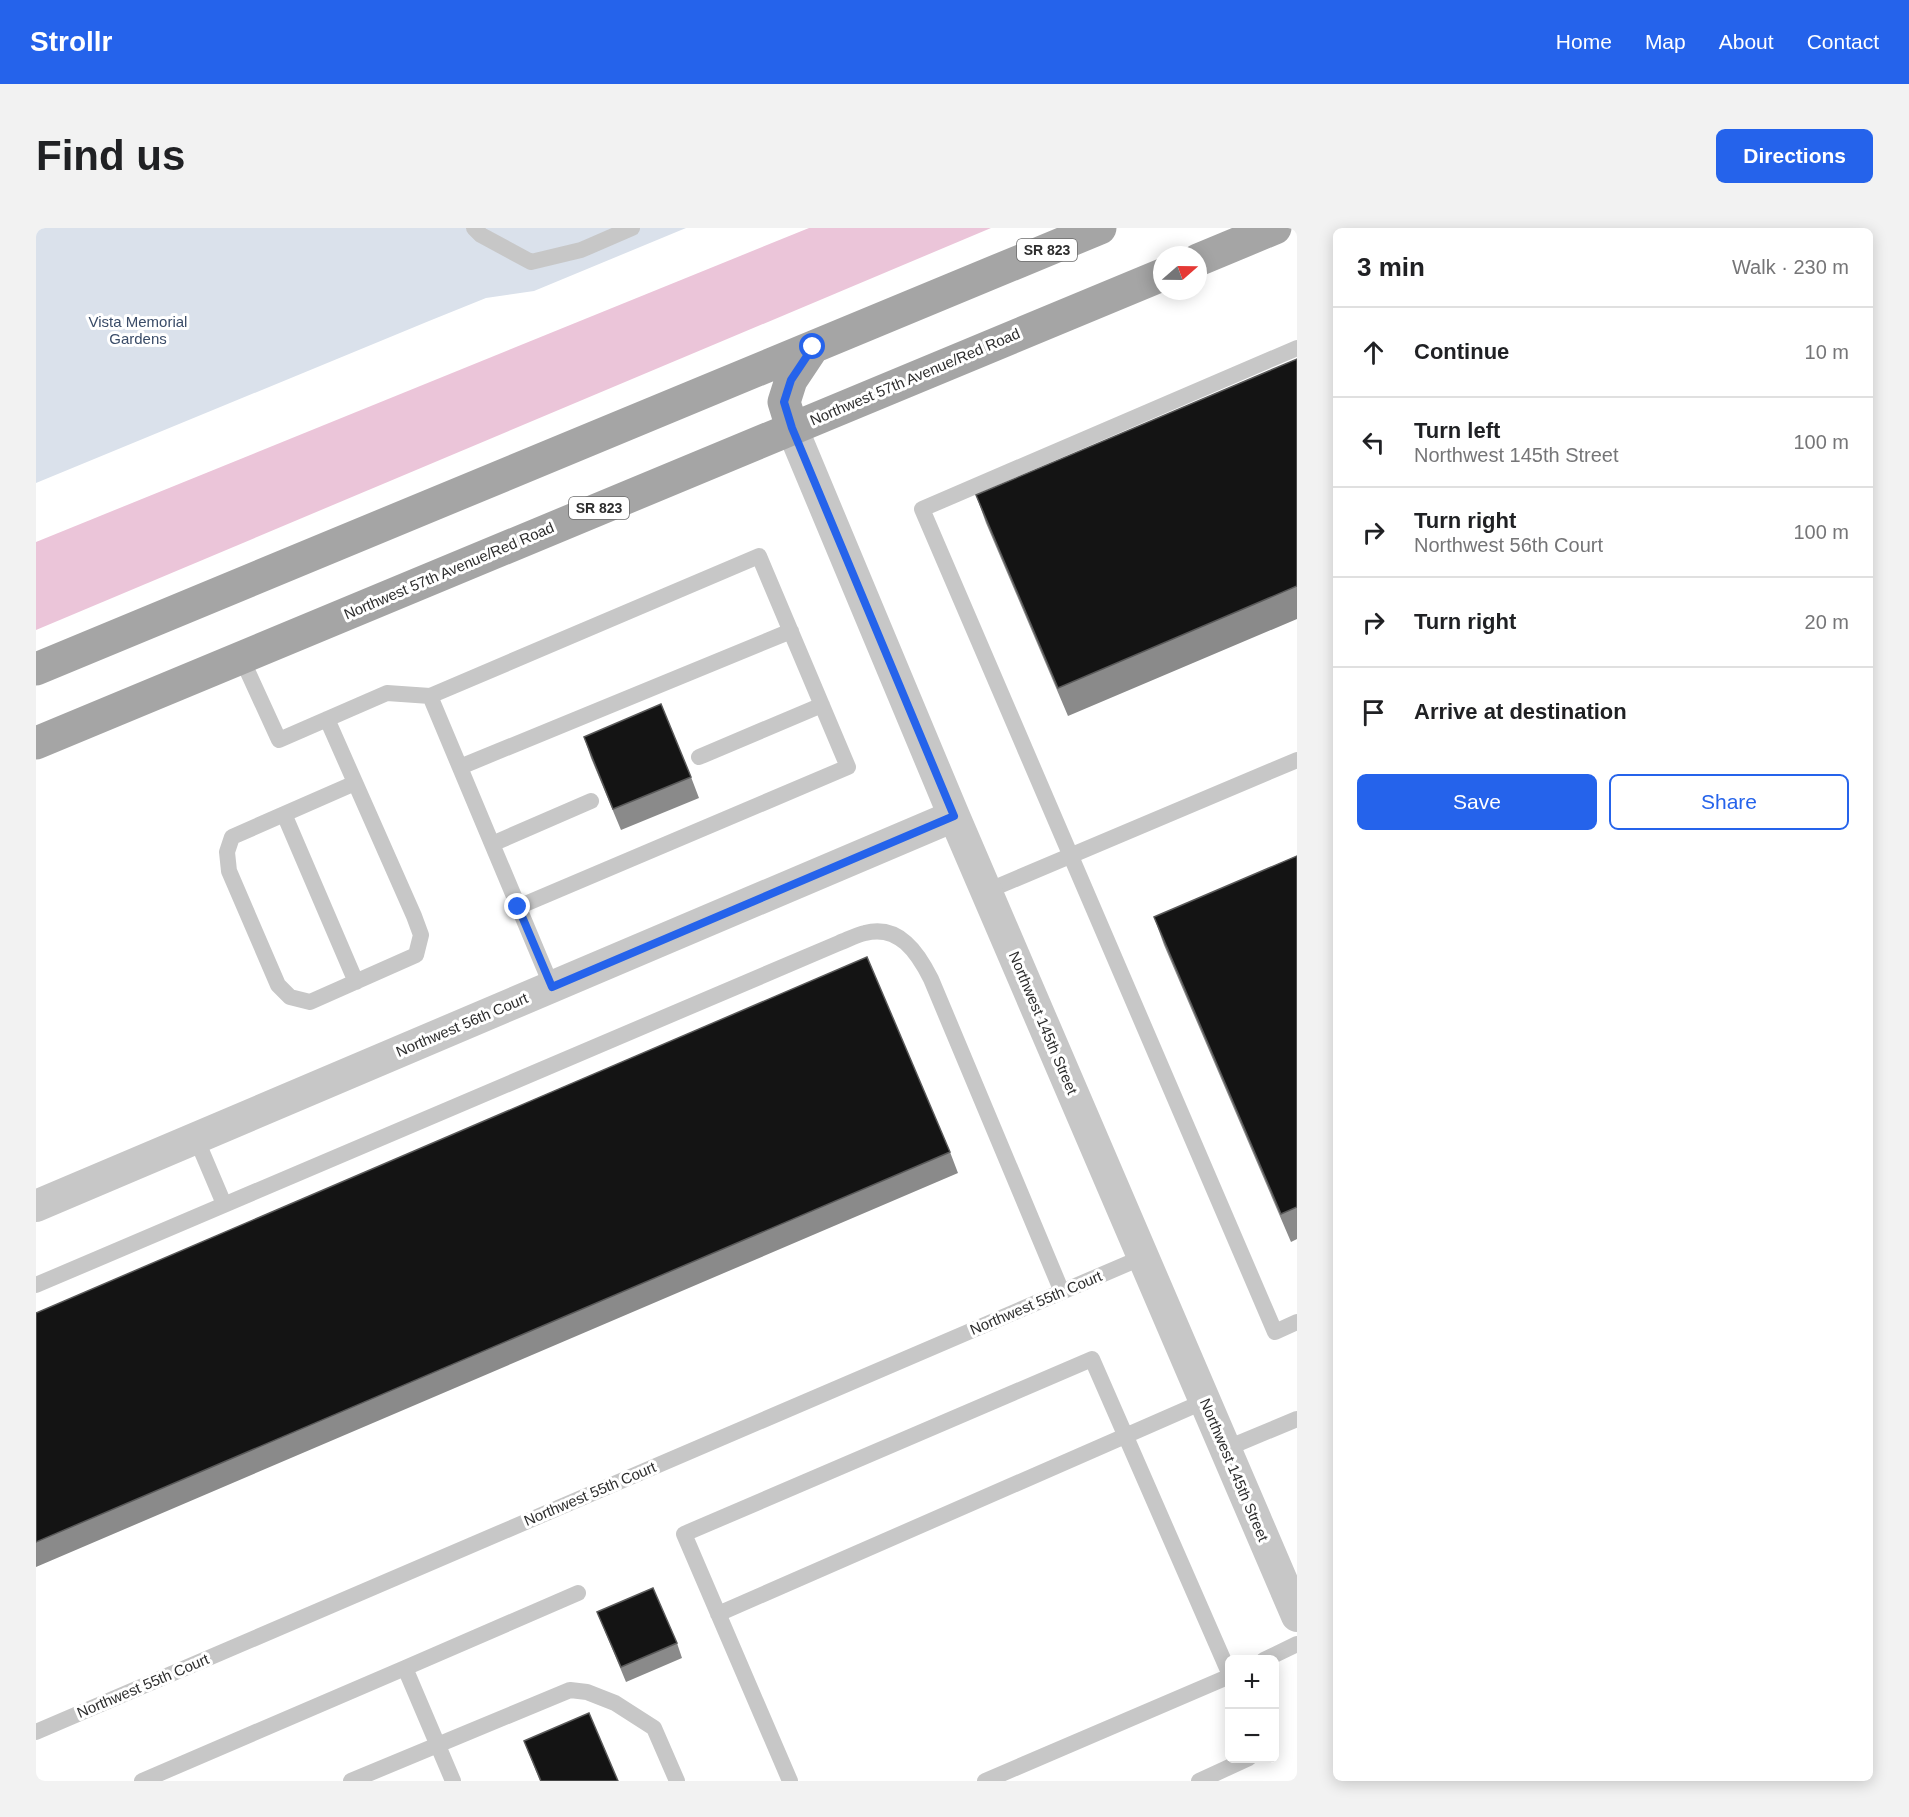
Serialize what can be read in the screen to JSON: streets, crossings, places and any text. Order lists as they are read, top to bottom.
{
  "streets": {
    "main road": ["SR 823", "Northwest 57th Avenue/Red Road"],
    "street": ["Northwest 145th Street", "Northwest 56th Court"],
    "lane": ["Northwest 55th Court"]
  },
  "crossings": [
    ["Northwest 57th Avenue/Red Road", "Northwest 145th Street"],
    ["Northwest 145th Street", "Northwest 56th Court"],
    ["Northwest 145th Street", "Northwest 55th Court"]
  ],
  "parks": ["Vista Memorial Gardens"],
  "north": "right",
  "page": {
    "header": "Strollr",
    "nav": [
      "Home",
      "Map",
      "About",
      "Contact"
    ],
    "buttons": [
      "Directions",
      ["Save", "Share"]
    ],
    "title": "Find us",
    "heading": ["3 min", "Walk · 230 m"],
    "list": [
      ["Continue", "10 m"],
      ["Turn left", "Northwest 145th Street", "100 m"],
      ["Turn right", "Northwest 56th Court", "100 m"],
      ["Turn right", "20 m"],
      "Arrive at destination"
    ],
    "map_buttons": ["+", "−"]
  }
}
